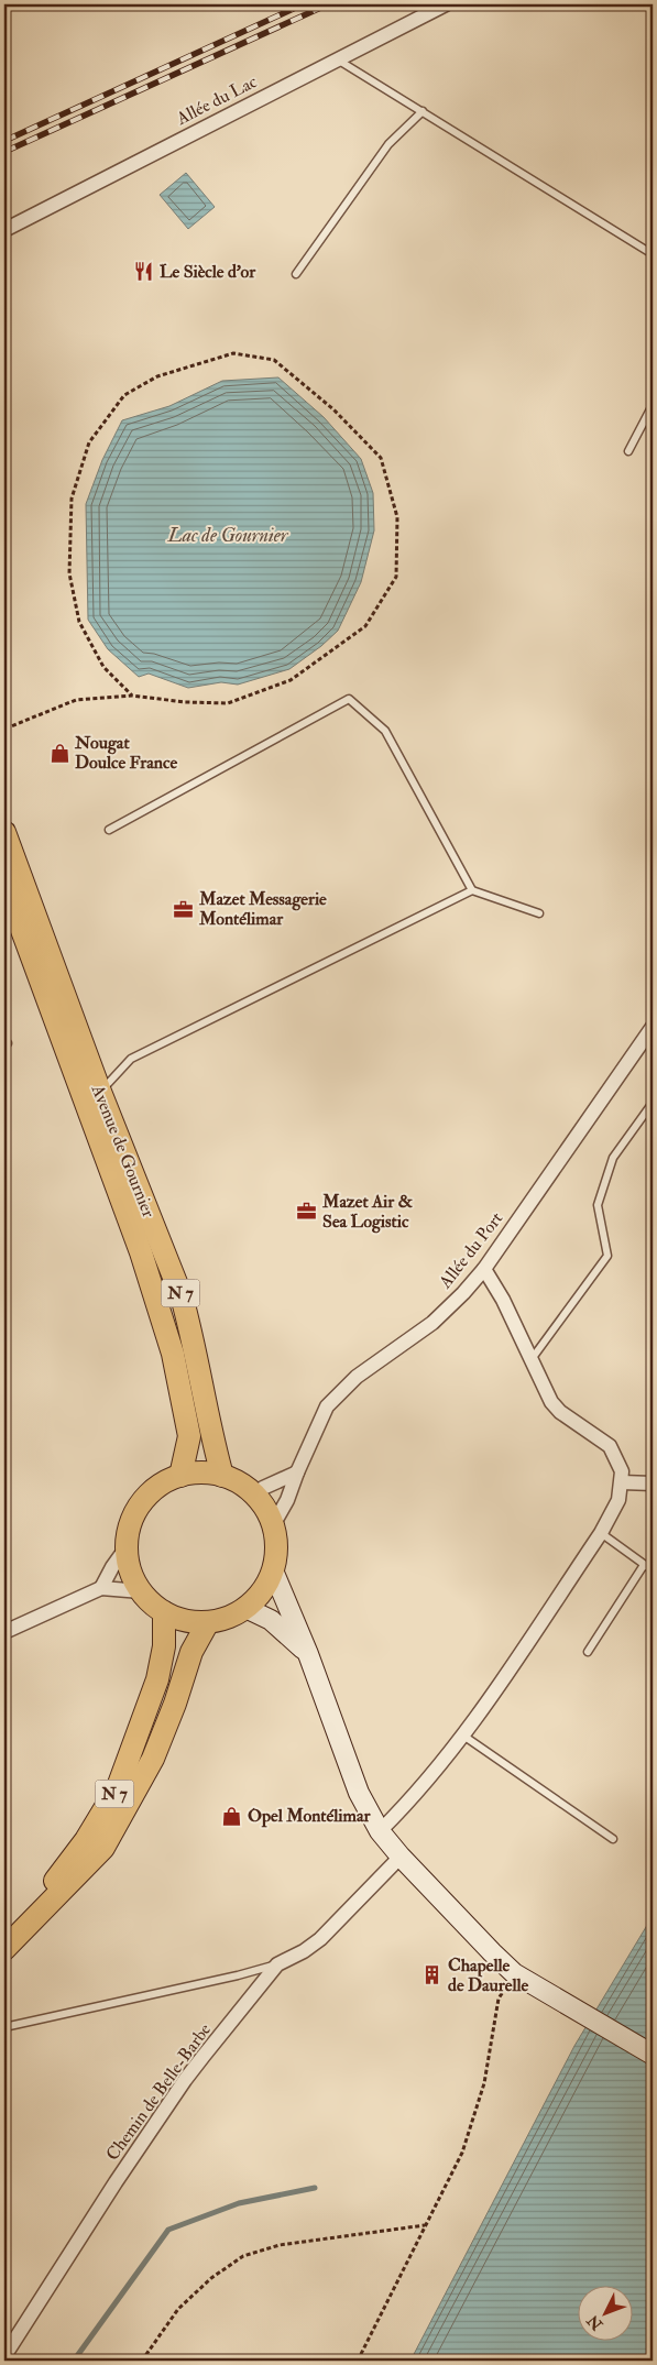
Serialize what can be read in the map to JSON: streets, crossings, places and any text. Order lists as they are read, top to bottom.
{
  "streets": {
    "main road": ["Avenue de Gournier", "N 7"],
    "street": ["Allée du Lac", "Allée du Port", "Chemin de Belle-Barbe"]
  },
  "crossings": [
    ["Avenue de Gournier", "Allée du Port"],
    ["Avenue de Gournier", "N 7"],
    ["Allée du Port", "N 7"]
  ],
  "water": ["Lac de Gournier"],
  "places": {
    "restaurant": ["Le Siècle d'or"],
    "shop": ["Nougat Doulce France", "Opel Montélimar"],
    "office": ["Mazet Messagerie Montélimar", "Mazet Air & Sea Logistic"],
    "building": ["Chapelle de Daurelle"]
  },
  "north": "bottom left"
}
